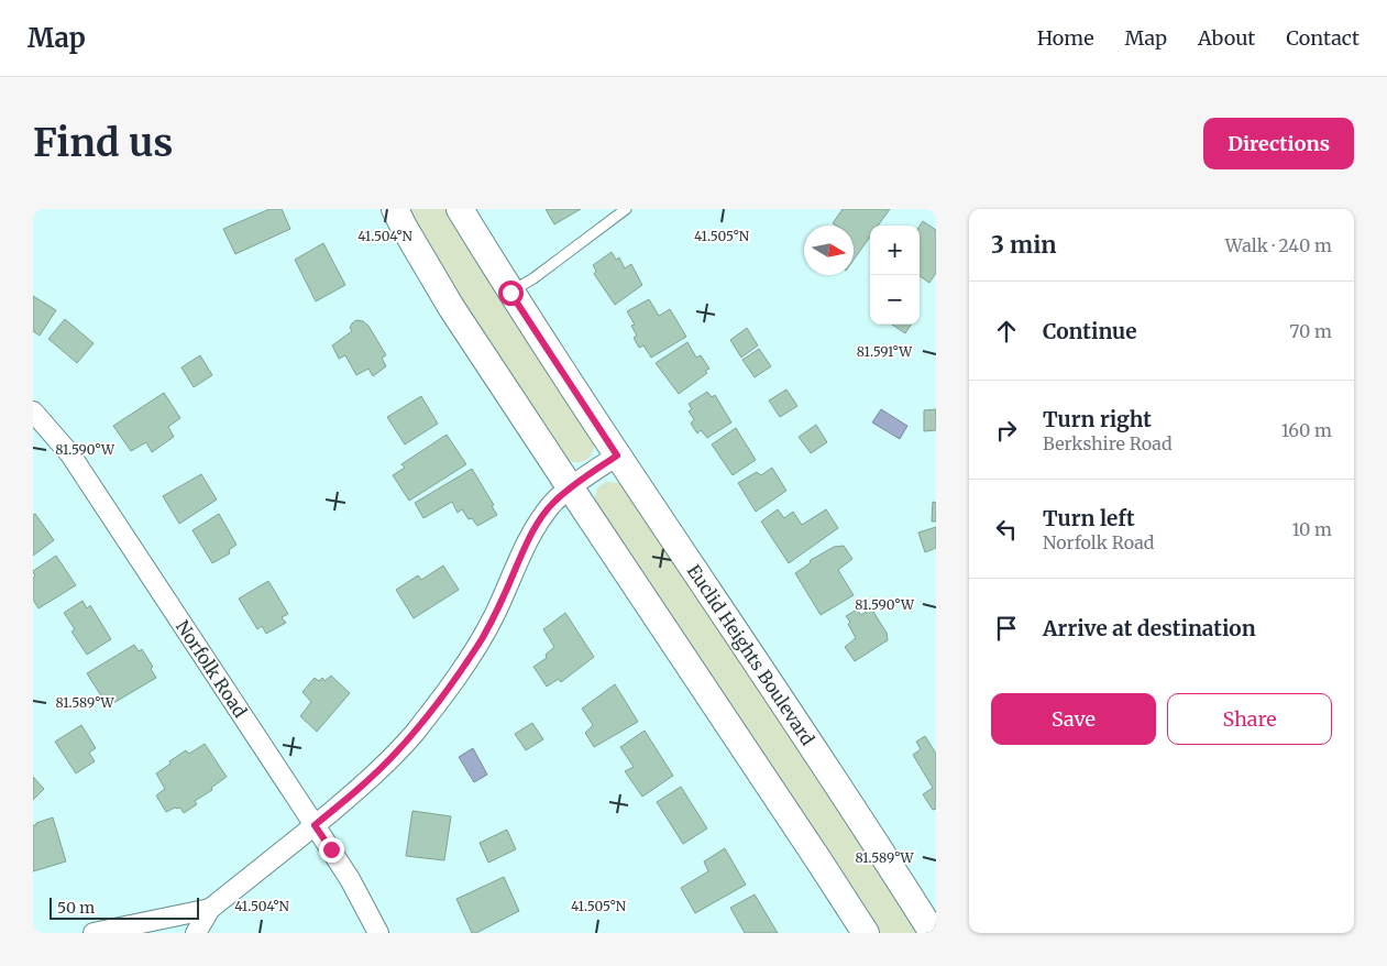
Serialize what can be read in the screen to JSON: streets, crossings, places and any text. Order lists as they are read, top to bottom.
{
  "streets": {
    "main road": ["Euclid Heights Boulevard"],
    "street": ["Norfolk Road"]
  },
  "scale_bar": "50 m",
  "north": "right",
  "page": {
    "header": "Map",
    "nav": [
      "Home",
      "Map",
      "About",
      "Contact"
    ],
    "buttons": [
      "Directions",
      ["Save", "Share"]
    ],
    "title": "Find us",
    "heading": ["3 min", "Walk · 240 m"],
    "map_buttons": ["+", "−"],
    "list": [
      ["Continue", "70 m"],
      ["Turn right", "Berkshire Road", "160 m"],
      ["Turn left", "Norfolk Road", "10 m"],
      "Arrive at destination"
    ],
    "scale": "50 m"
  },
  "coordinates": [
    "41.504°N",
    "41.505°N",
    "81.591°W",
    "81.590°W",
    "81.589°W"
  ]
}
